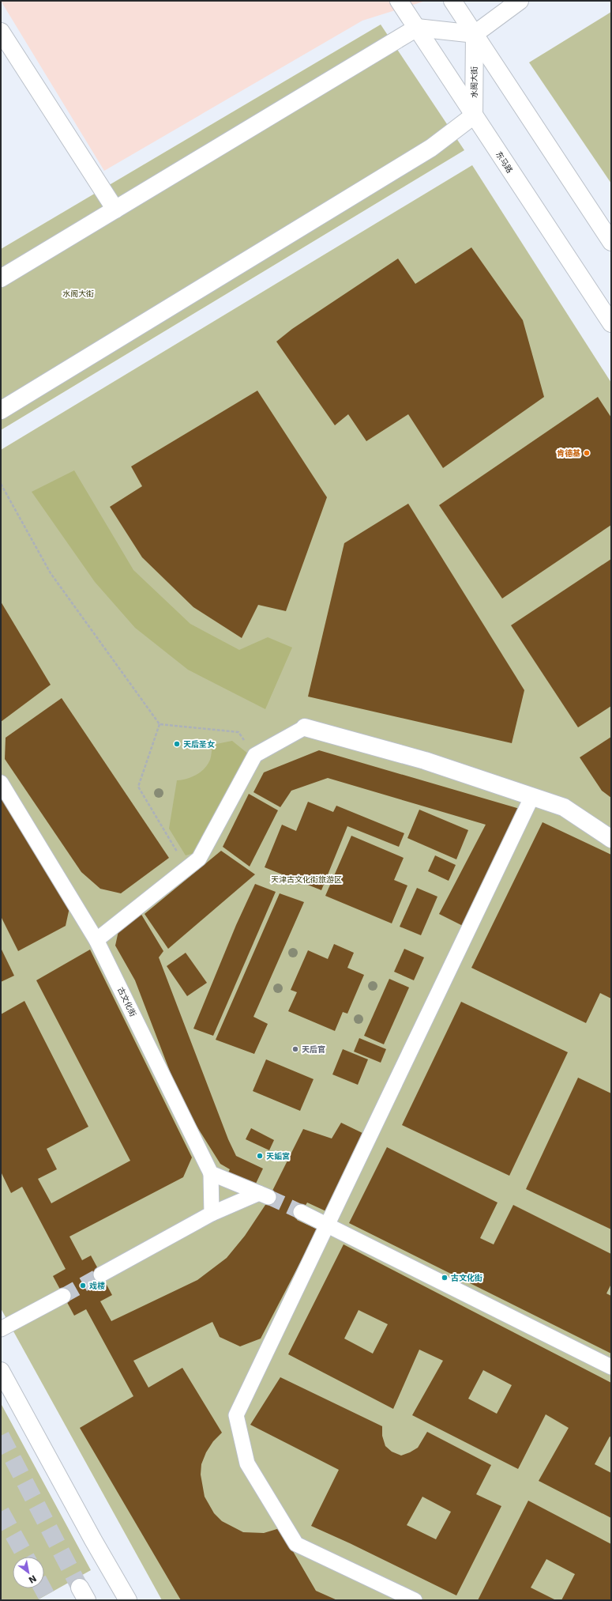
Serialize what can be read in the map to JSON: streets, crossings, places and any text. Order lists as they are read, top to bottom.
{
  "streets": {
    "street": ["水阁大街", "东马路", "古文化街"]
  },
  "crossings": [
    ["水阁大街", "东马路"]
  ],
  "parks": ["水阁大街", "天津古文化街旅游区"],
  "places": [
    "肯德基",
    "天后圣女",
    "天后官",
    "天姤宮",
    "古文化街",
    "戏楼"
  ],
  "north": "bottom right"
}
